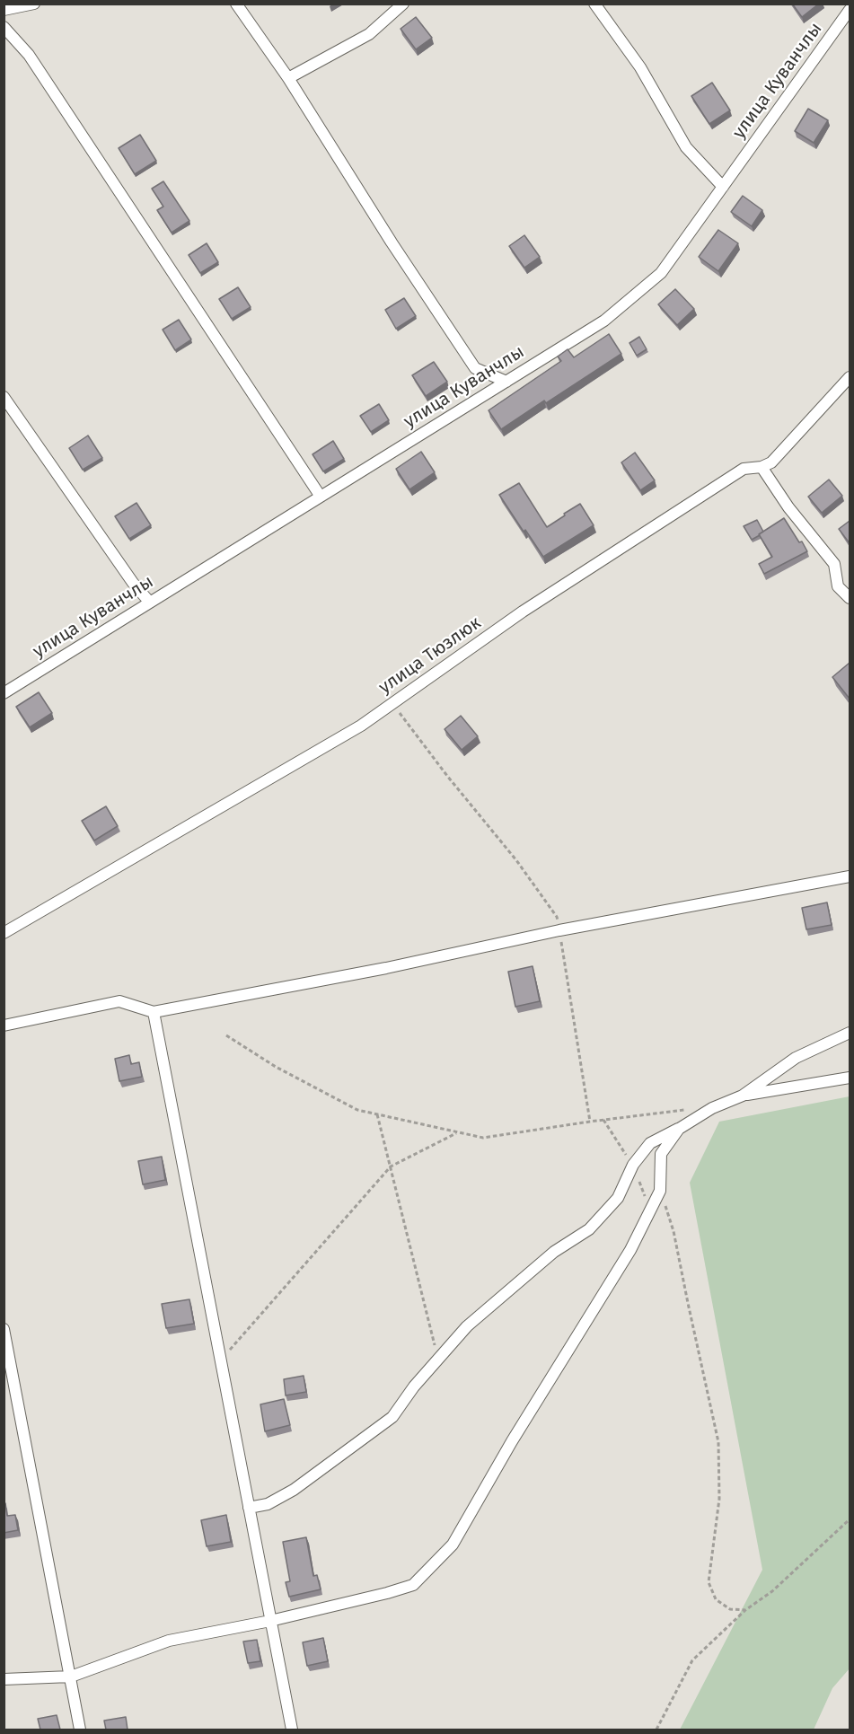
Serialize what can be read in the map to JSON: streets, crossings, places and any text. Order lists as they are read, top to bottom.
{
  "streets": {
    "street": ["улица Куванчлы", "улица Тюзлюк"]
  }
}
